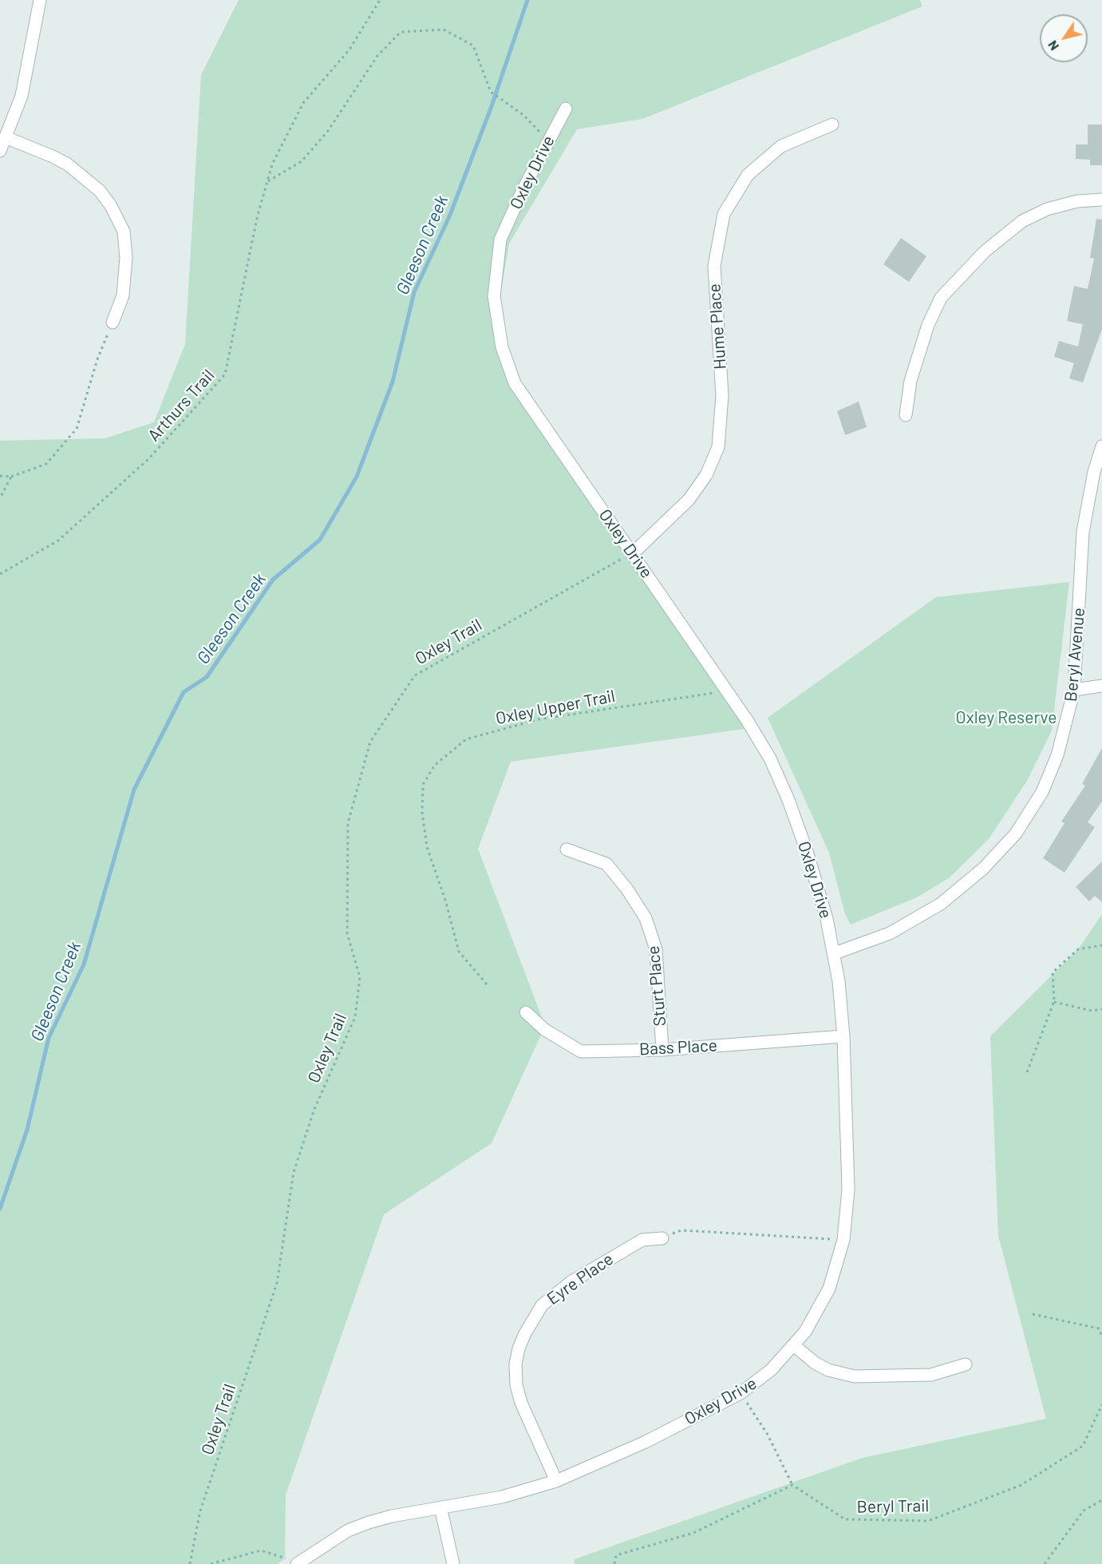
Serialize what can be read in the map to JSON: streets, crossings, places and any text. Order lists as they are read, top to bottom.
{
  "streets": {
    "street": [
      "Oxley Drive",
      "Hume Place",
      "Beryl Avenue",
      "Sturt Place",
      "Bass Place",
      "Eyre Place"
    ],
    "path": [
      "Arthurs Trail",
      "Oxley Trail",
      "Oxley Upper Trail",
      "Beryl Trail"
    ]
  },
  "crossings": [
    ["Oxley Drive", "Hume Place"],
    ["Oxley Drive", "Oxley Trail"],
    ["Oxley Drive", "Beryl Avenue"],
    ["Oxley Drive", "Oxley Upper Trail"],
    ["Oxley Drive", "Bass Place"],
    ["Oxley Drive", "Eyre Place"],
    ["Hume Place", "Oxley Trail"],
    ["Sturt Place", "Bass Place"]
  ],
  "water": ["Gleeson Creek"],
  "parks": ["Oxley Reserve"],
  "north": "bottom left"
}
